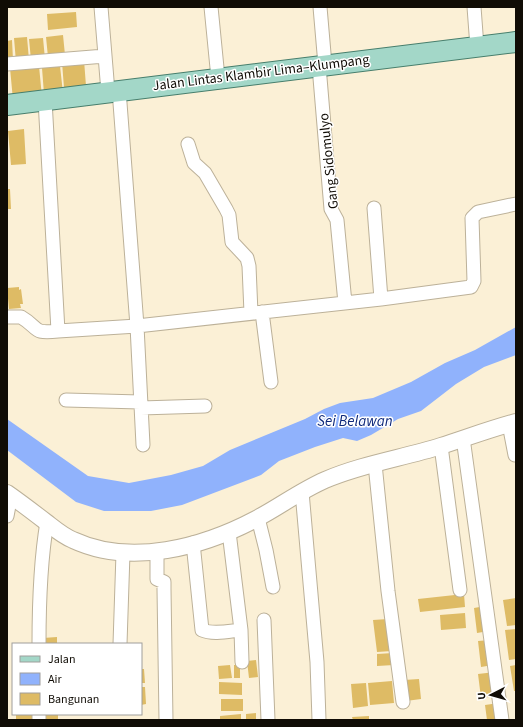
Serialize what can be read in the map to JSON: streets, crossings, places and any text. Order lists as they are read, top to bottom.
{
  "streets": {
    "main road": ["Jalan Lintas Klambir Lima–Klumpang"],
    "street": ["Gang Sidomulyo"]
  },
  "crossings": [
    ["Jalan Lintas Klambir Lima–Klumpang", "Gang Sidomulyo"]
  ],
  "water": ["Sei Belawan"],
  "legend": ["Jalan", "Air", "Bangunan"],
  "north": "left"
}
